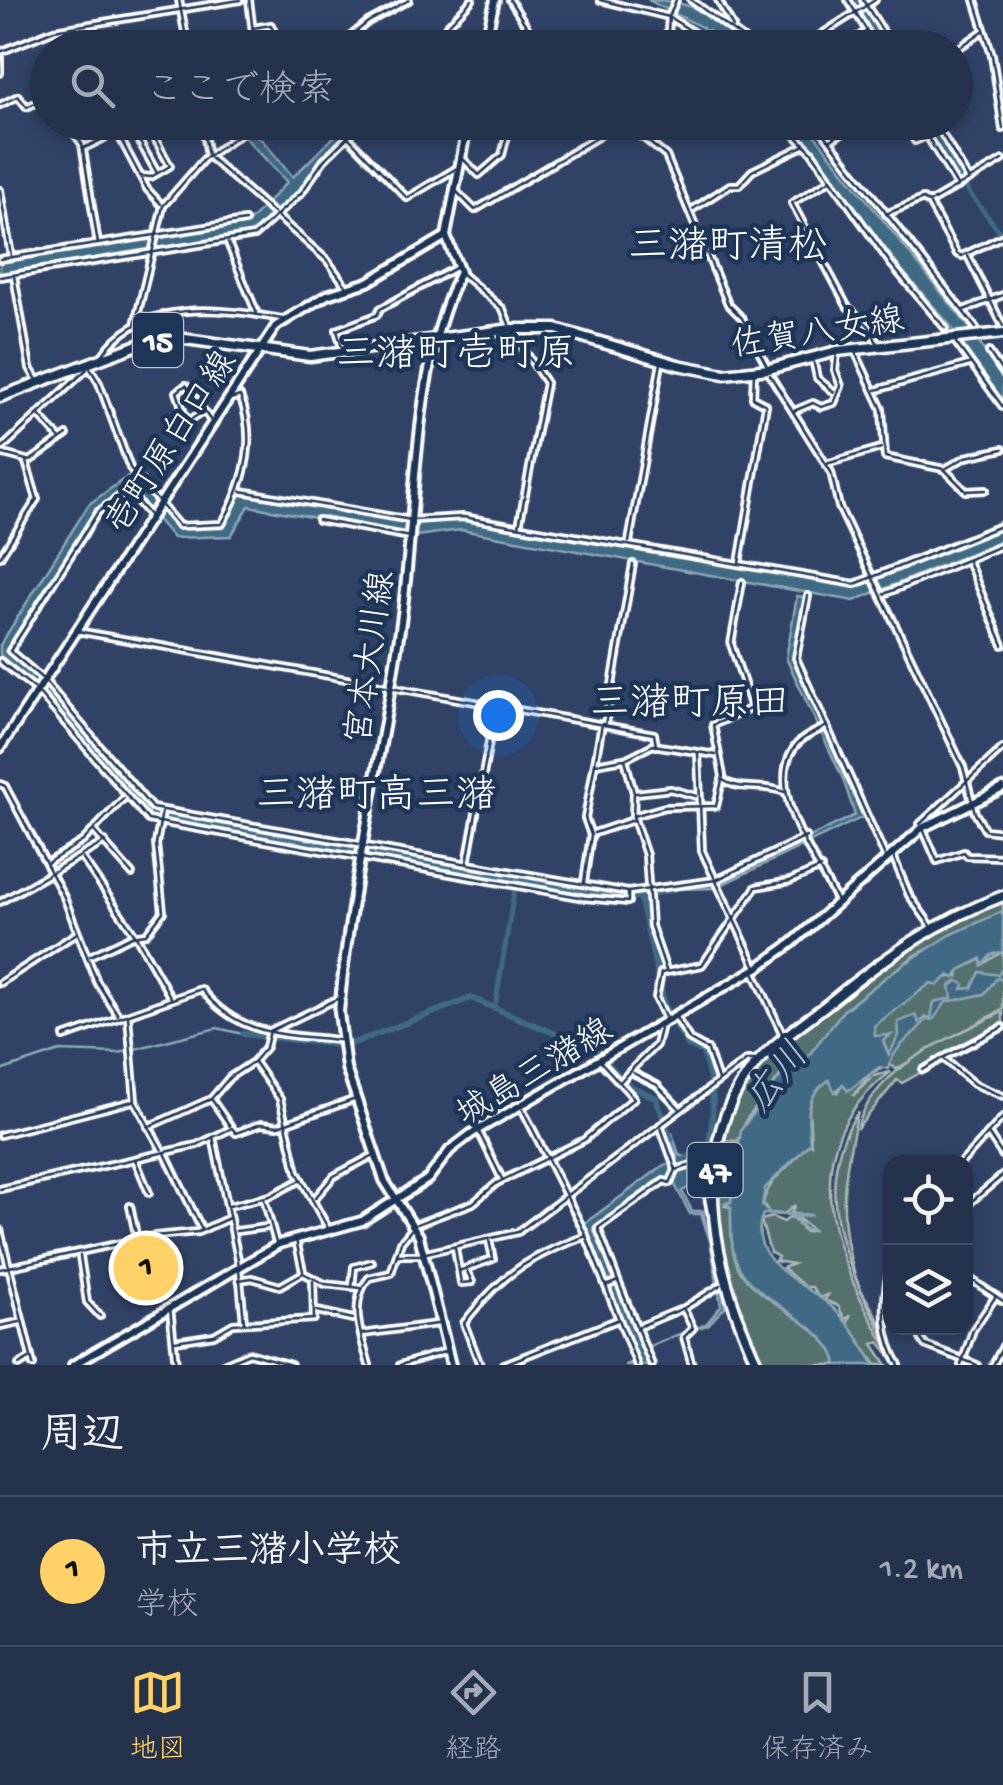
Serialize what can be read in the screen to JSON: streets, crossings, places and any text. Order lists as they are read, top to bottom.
{
  "streets": {
    "main road": [
      "佐賀八女線",
      "15",
      "壱町原白口線",
      "宮本大川線",
      "城島三潴線",
      "47"
    ]
  },
  "crossings": [
    ["佐賀八女線", "壱町原白口線"],
    ["佐賀八女線", "宮本大川線"],
    ["宮本大川線", "城島三潴線"]
  ],
  "districts": [
    "三潴町清松",
    "三潴町壱町原",
    "三潴町原田",
    "三潴町高三潴"
  ],
  "water": ["広川"],
  "page": {
    "search": "ここで検索",
    "pins": "1",
    "heading": "周辺",
    "list": [
      {
        "mark": "1",
        "name": "市立三潴小学校",
        "note": "学校",
        "value": "1.2 km"
      }
    ],
    "nav": ["地図", "経路", "保存済み"]
  }
}
